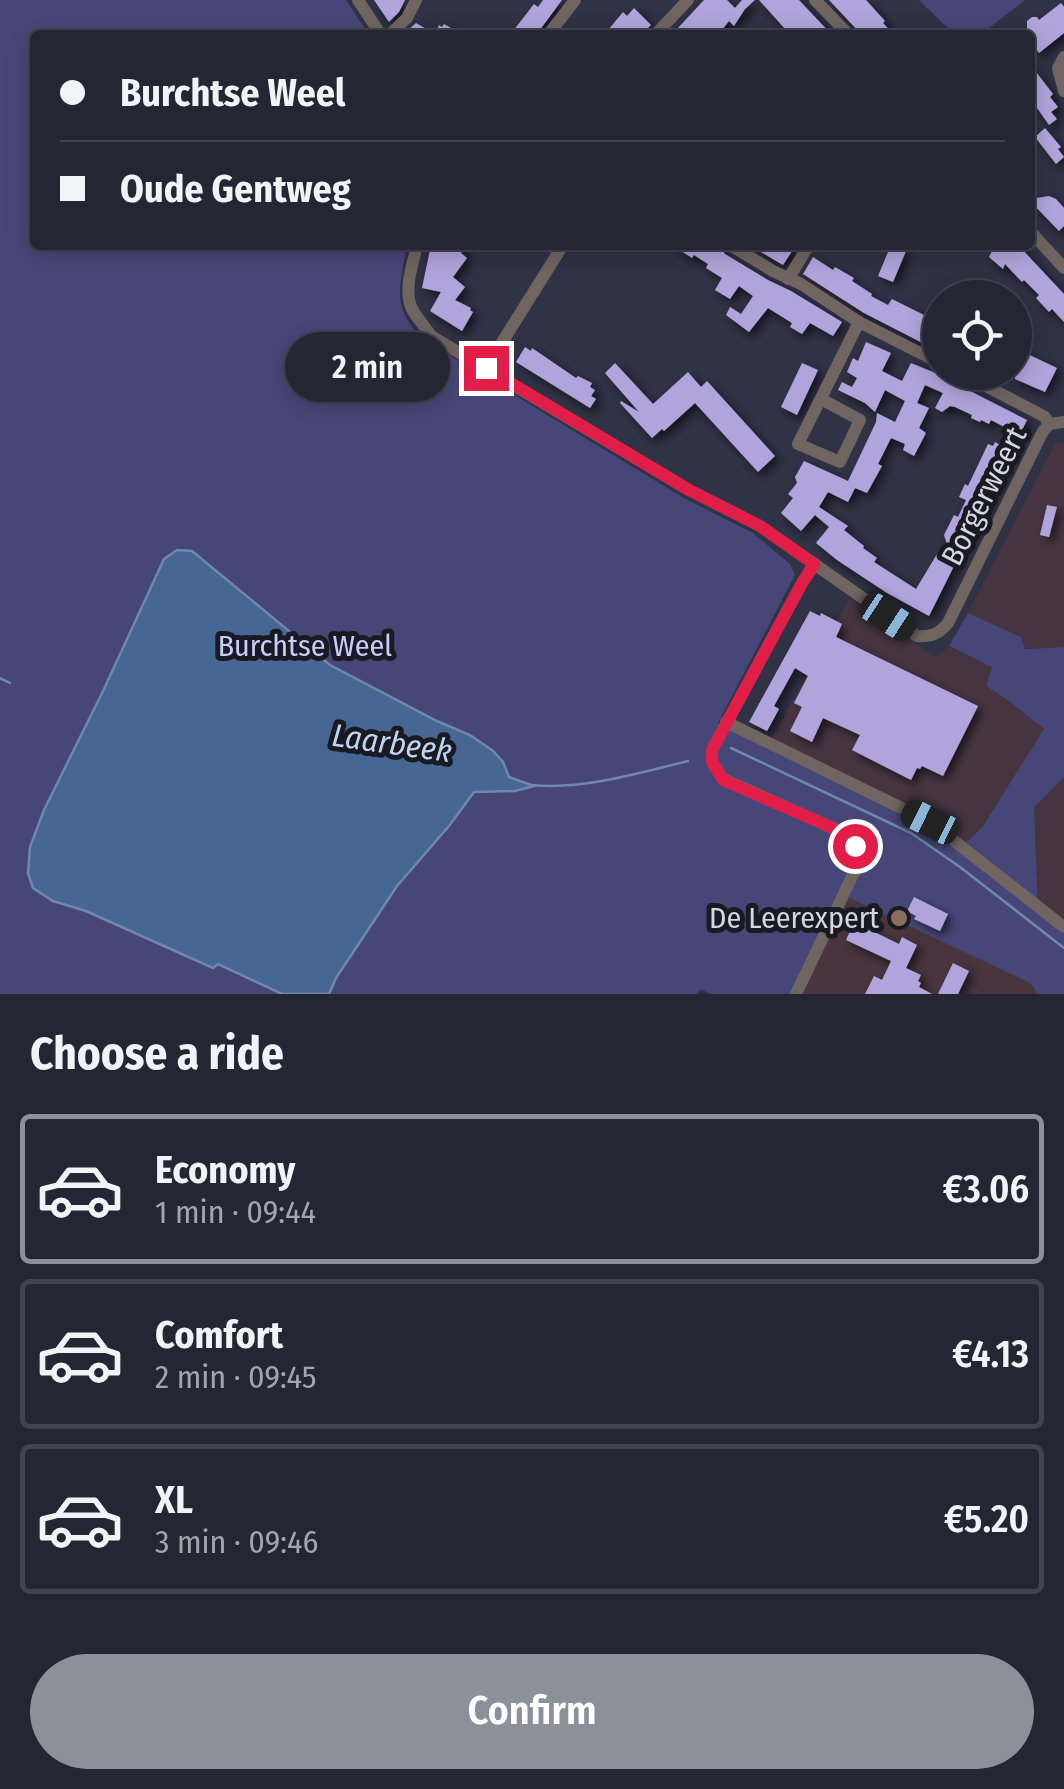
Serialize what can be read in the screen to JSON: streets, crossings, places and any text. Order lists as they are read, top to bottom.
{
  "streets": {
    "street": ["Borgerweert"]
  },
  "water": ["Laarbeek"],
  "parks": ["Burchtse Weel"],
  "places": ["De Leerexpert"],
  "page": {
    "banner": ["Burchtse Weel", "Oude Gentweg"],
    "bubble": "2 min",
    "heading": "Choose a ride",
    "list": [
      {
        "name": "Economy",
        "note": "1 min · 09:44",
        "value": "€3.06"
      },
      {
        "name": "Comfort",
        "note": "2 min · 09:45",
        "value": "€4.13"
      },
      {
        "name": "XL",
        "note": "3 min · 09:46",
        "value": "€5.20"
      }
    ],
    "buttons": "Confirm"
  }
}
